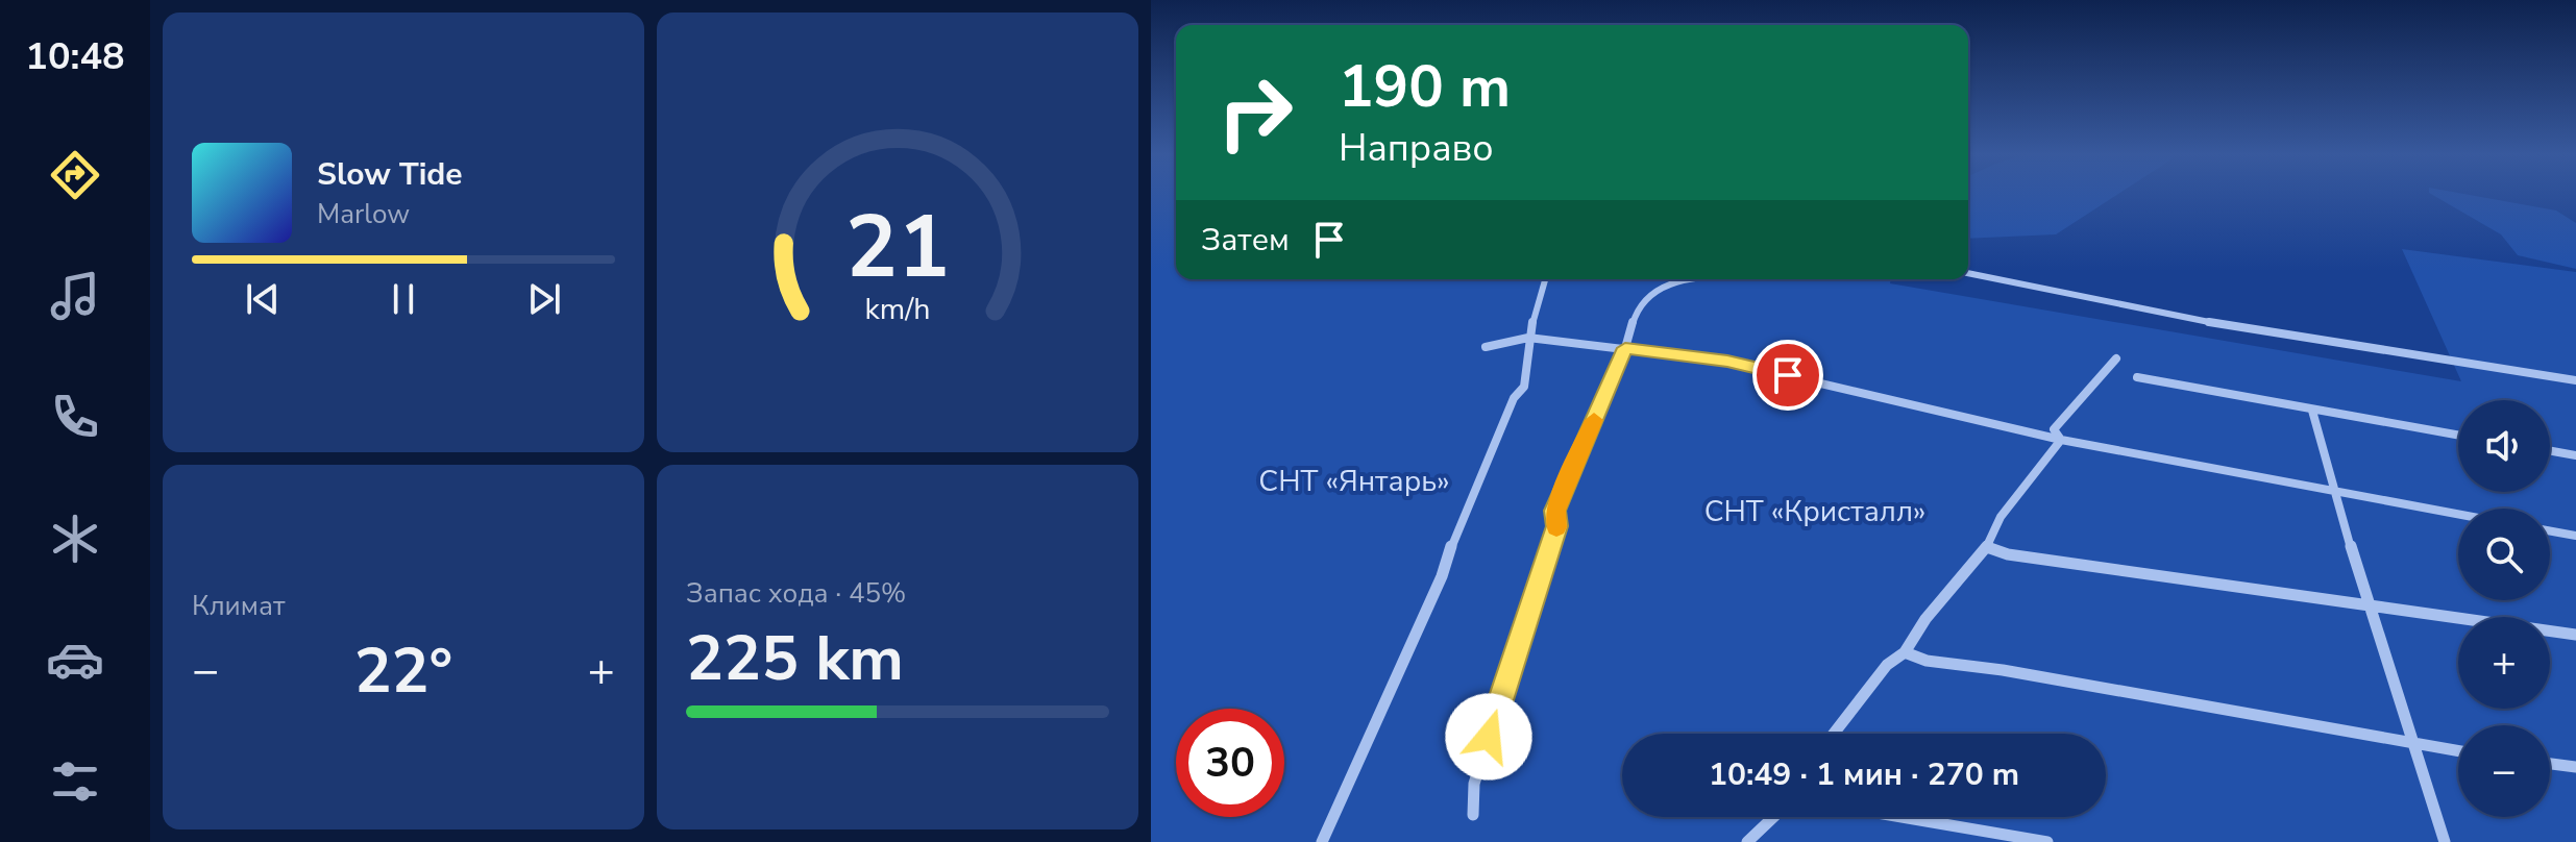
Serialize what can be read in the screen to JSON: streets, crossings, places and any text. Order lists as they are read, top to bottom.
{
  "parks": ["СНТ «Янтарь»", "СНТ «Кристалл»"],
  "page": {
    "tabs": "10:48",
    "turn": ["190 m", "Направо"],
    "song": ["Slow Tide", "Marlow"],
    "then": "Затем",
    "map_buttons": ["+", "−"],
    "tile": [
      "Климат",
      ["Запас хода · 45%", "225 km"]
    ],
    "heat": ["−", "22°", "+"],
    "limit": "30",
    "trip": "10:49 · 1 мин · 270 m",
    "gauge": ["21", "km/h"]
  }
}
